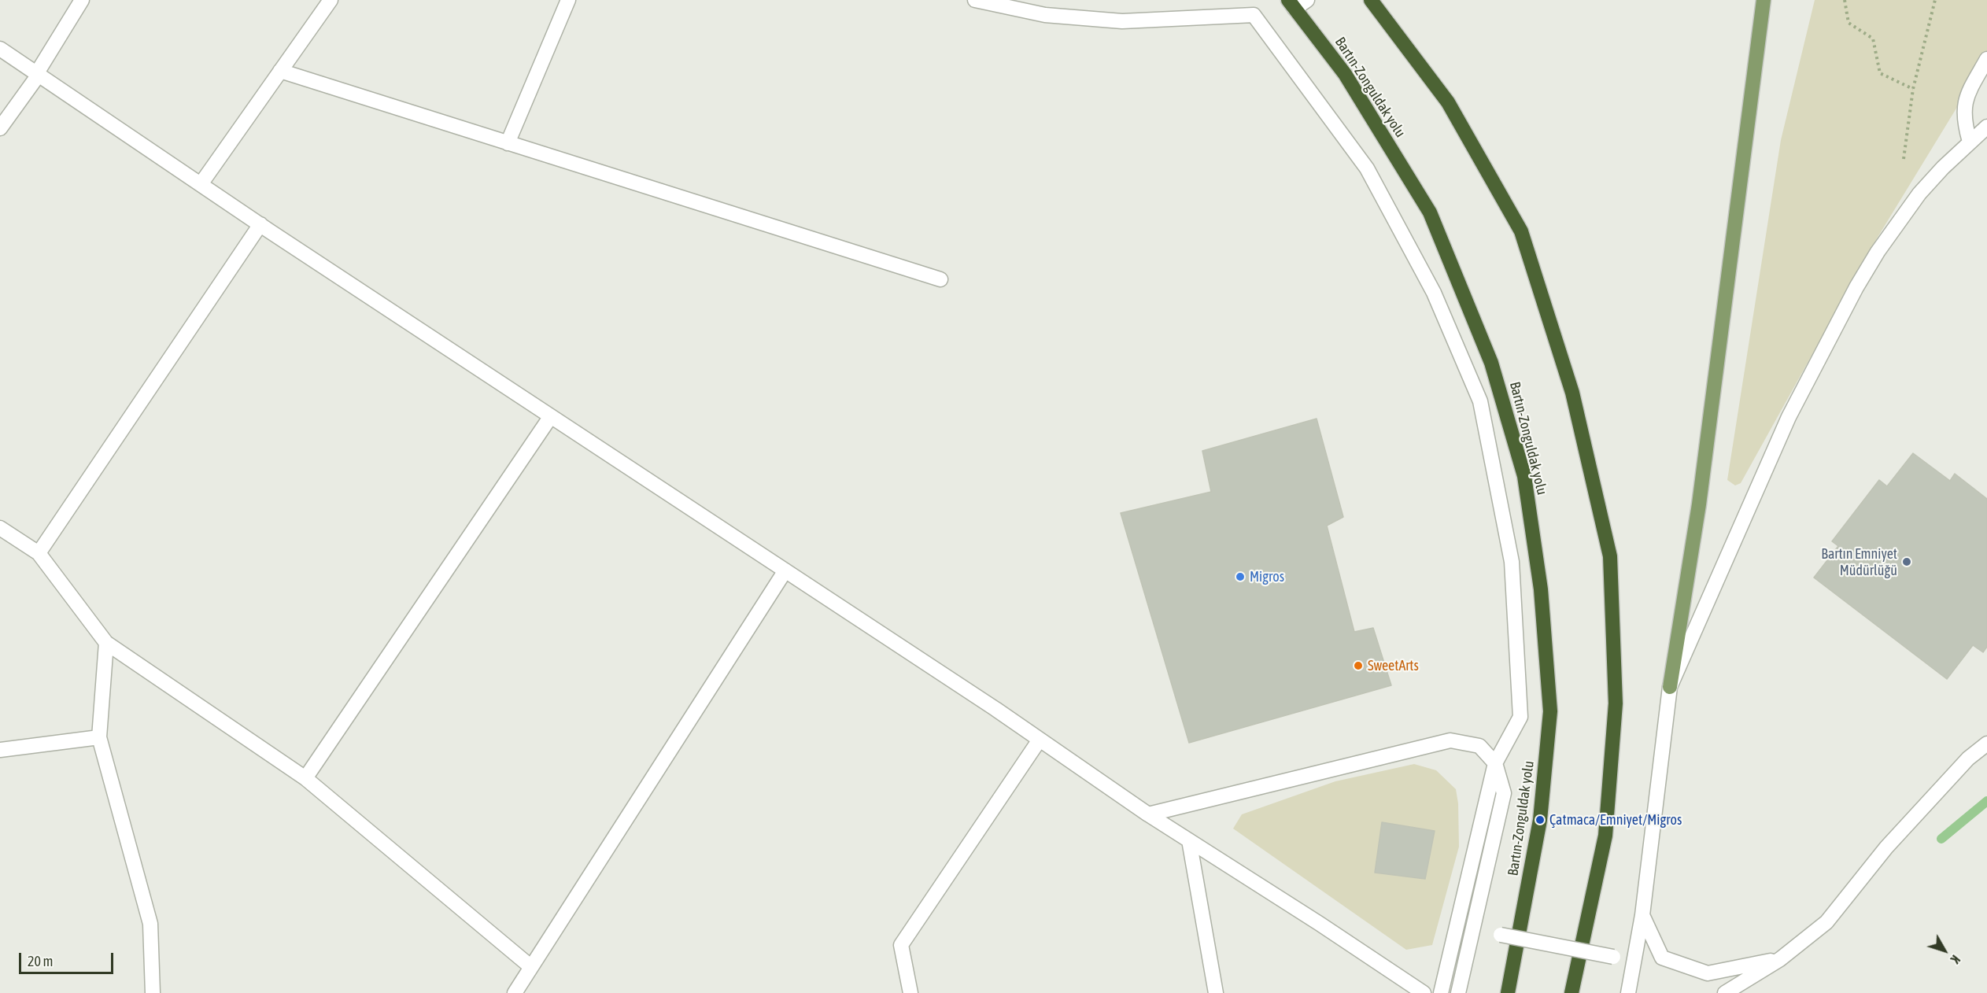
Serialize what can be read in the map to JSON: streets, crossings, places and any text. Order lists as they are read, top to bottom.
{
  "streets": {
    "highway": ["Bartın-Zonguldak yolu"]
  },
  "places": [
    "Bartın Emniyet Müdürlüğü",
    "Migros",
    "SweetArts",
    "Çatmaca/Emniyet/Migros"
  ],
  "scale_bar": "20 m",
  "north": "bottom right"
}
